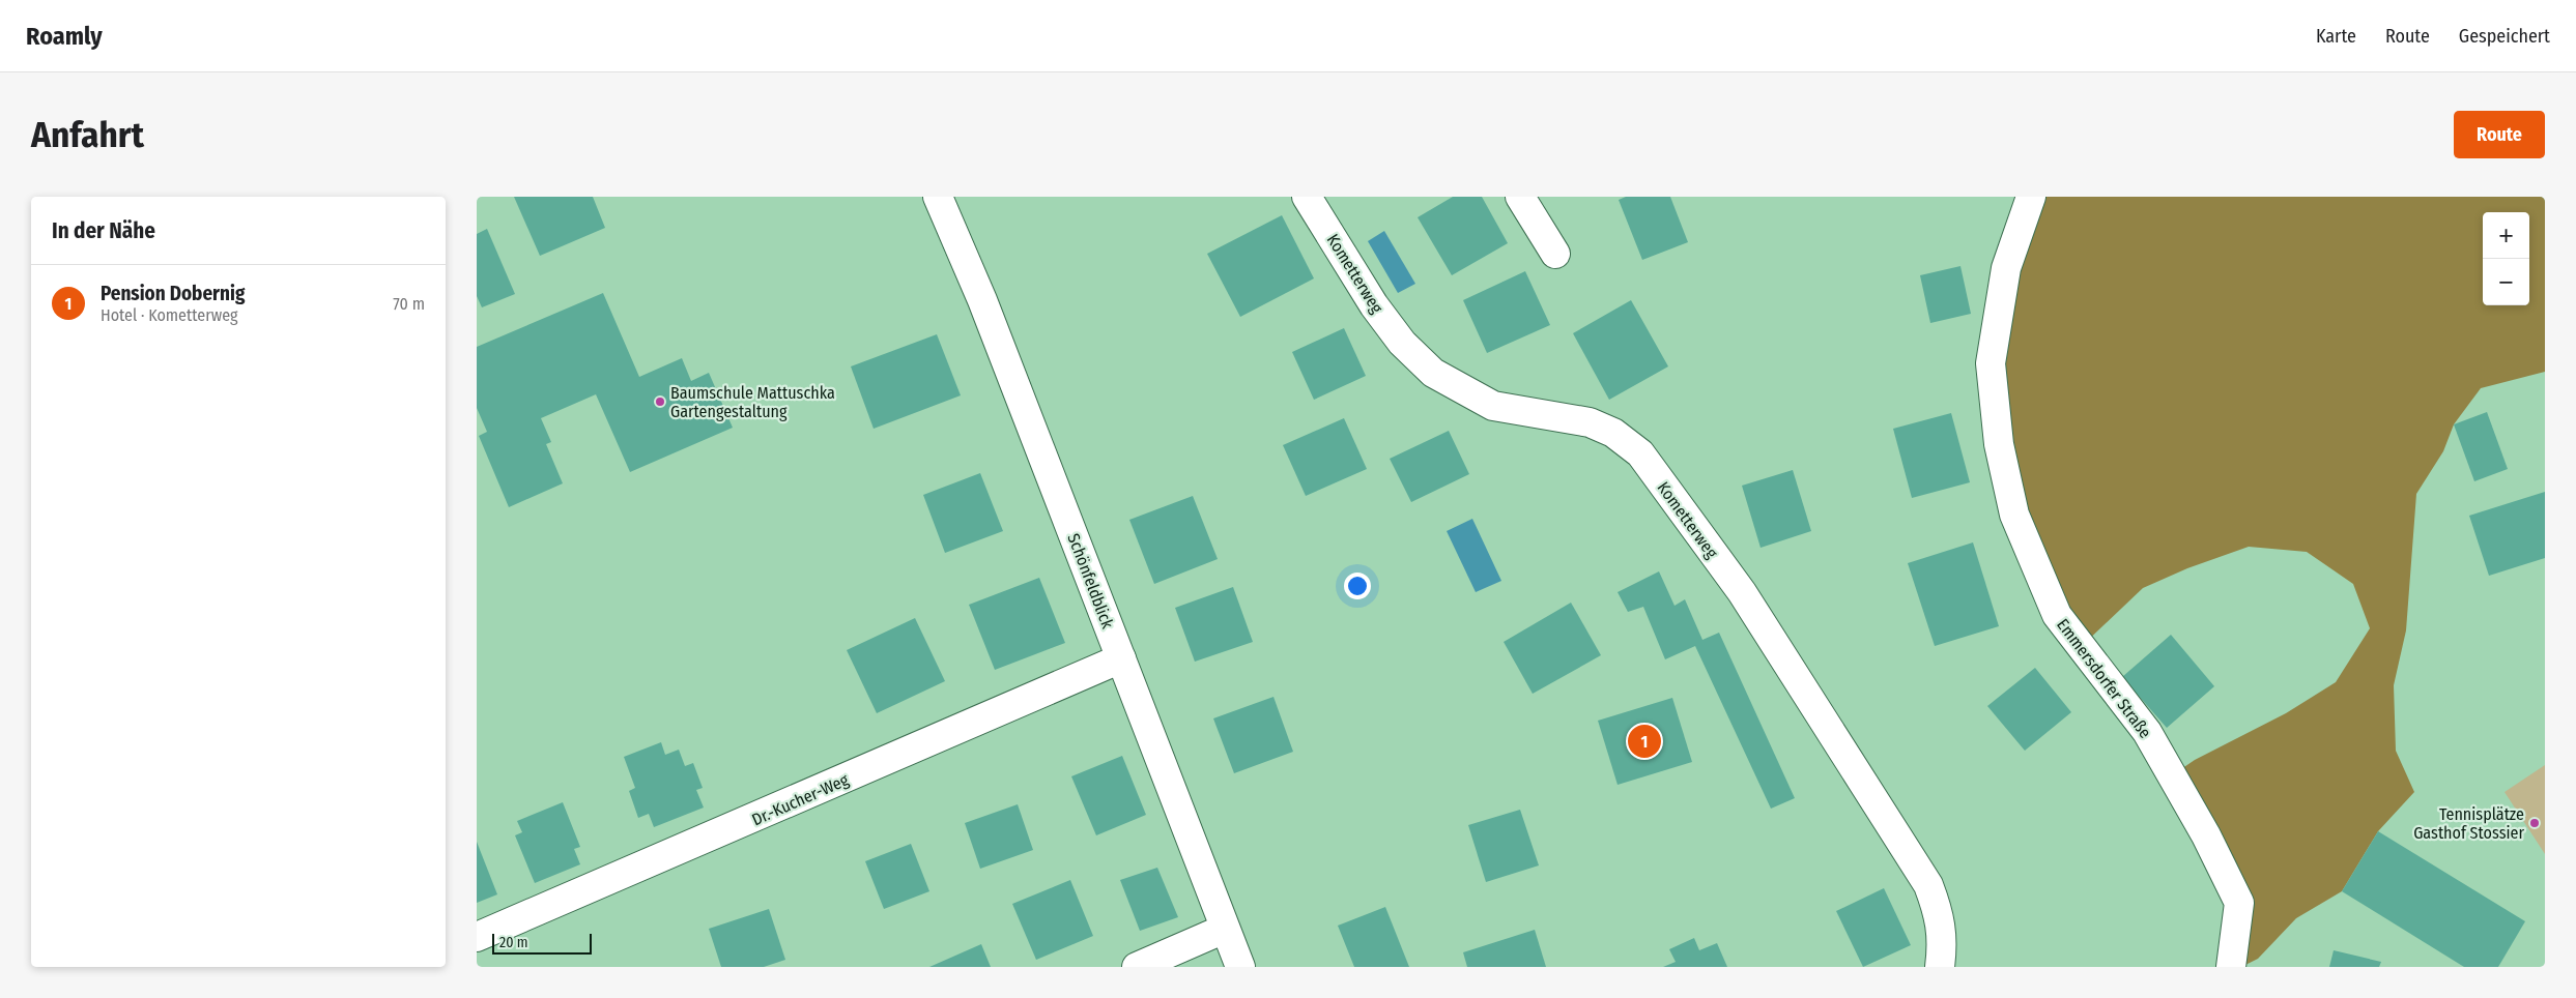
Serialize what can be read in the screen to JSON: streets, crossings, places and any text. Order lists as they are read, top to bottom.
{
  "streets": {
    "street": [
      "Kometterweg",
      "Schönfeldblick",
      "Emmersdorfer Straße",
      "Dr.-Kucher-Weg"
    ]
  },
  "crossings": [
    ["Schönfeldblick", "Dr.-Kucher-Weg"]
  ],
  "places": ["Baumschule Mattuschka Gartengestaltung", "Tennisplätze Gasthof Stossier"],
  "scale_bar": "20 m",
  "page": {
    "header": "Roamly",
    "nav": ["Karte", "Route", "Gespeichert"],
    "buttons": "Route",
    "title": "Anfahrt",
    "heading": "In der Nähe",
    "map_buttons": ["+", "−"],
    "list": [
      {
        "mark": "1",
        "name": "Pension Dobernig",
        "note": "Hotel · Kometterweg",
        "value": "70 m"
      }
    ],
    "pins": "1",
    "scale": "20 m"
  }
}
